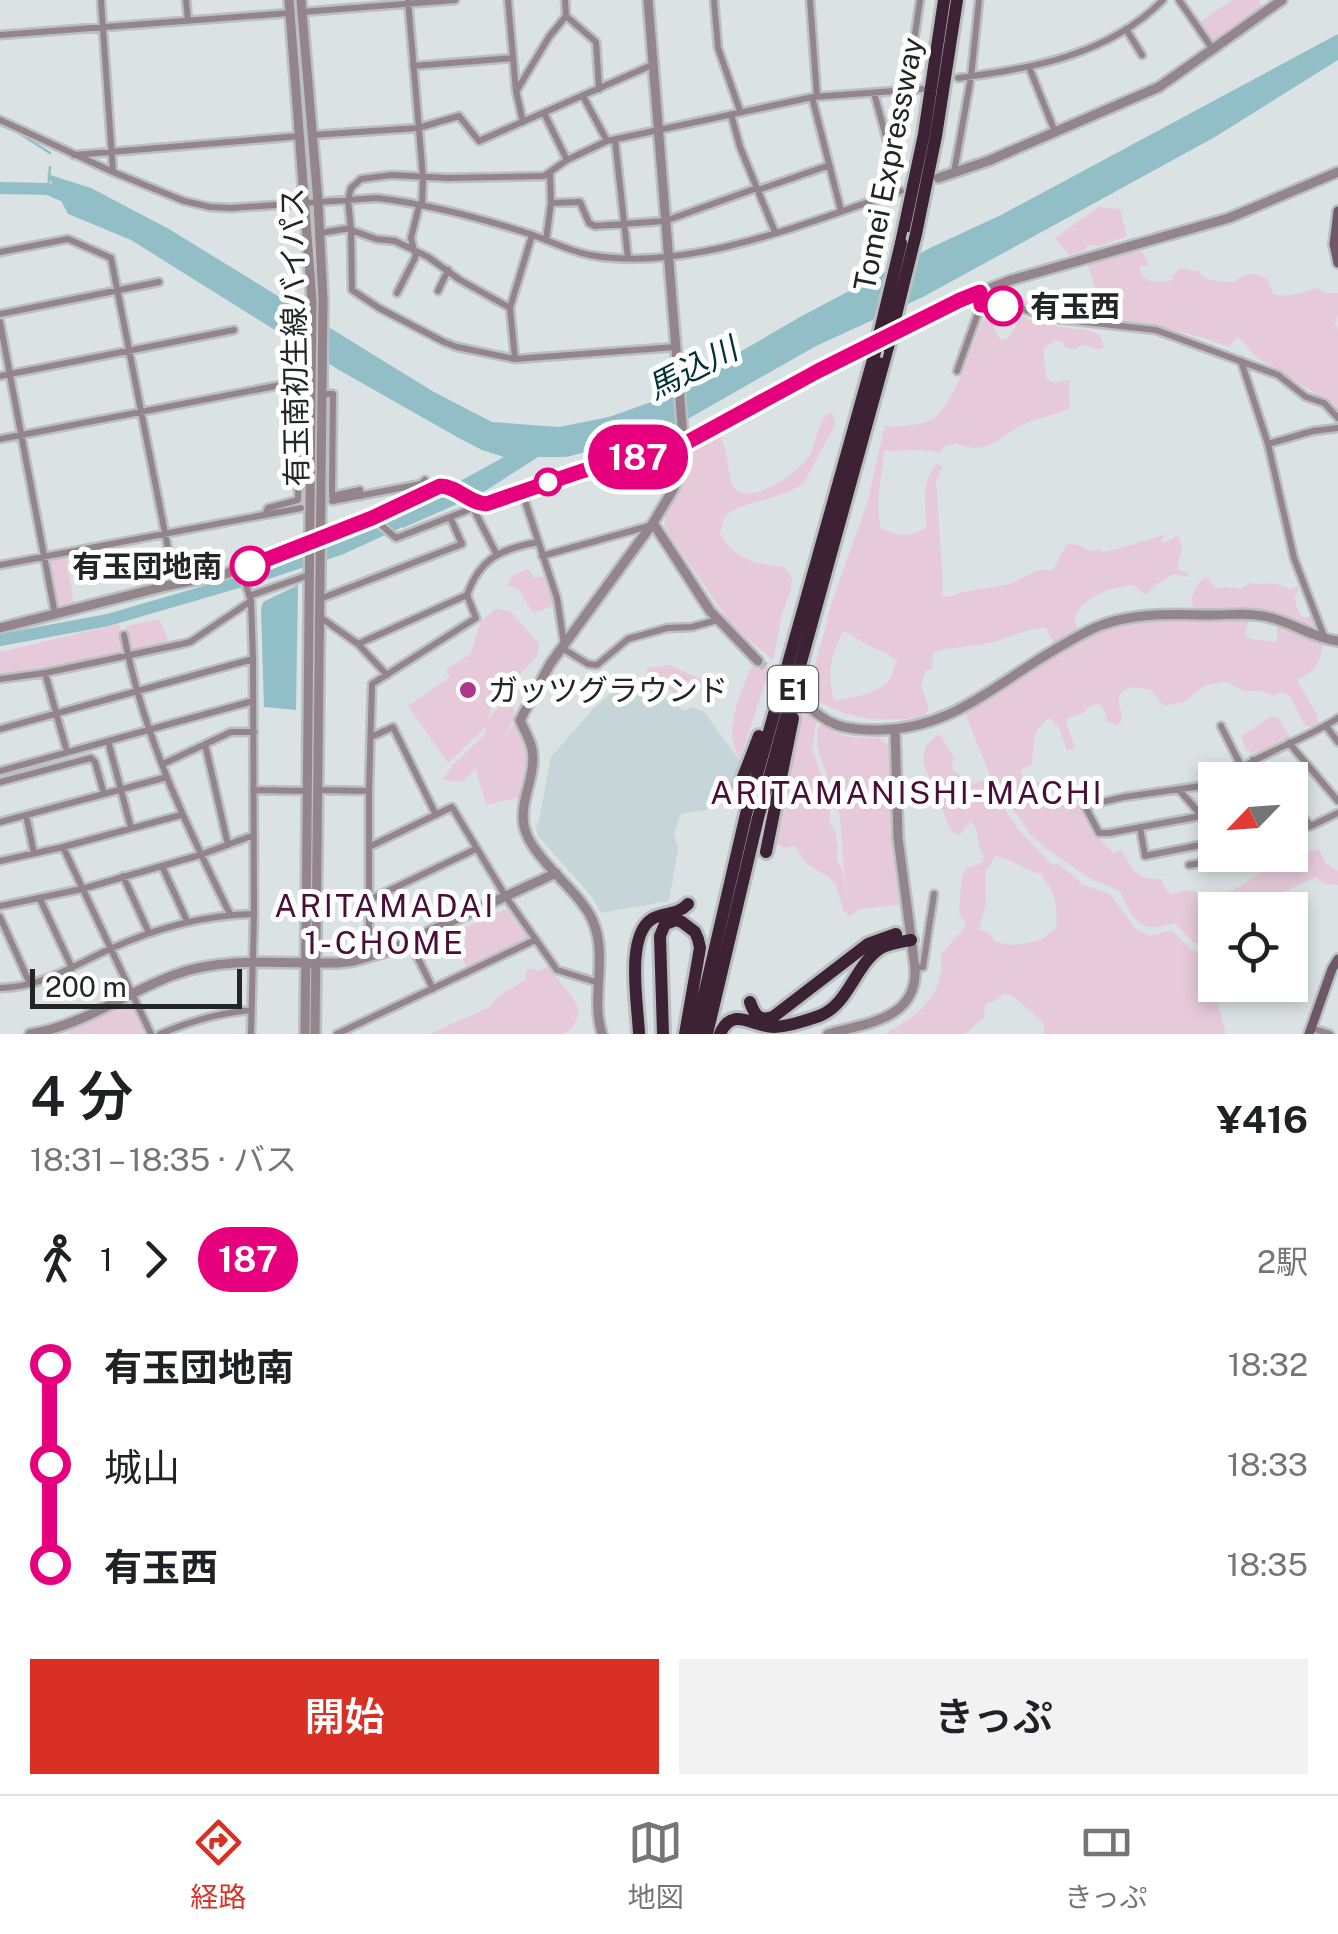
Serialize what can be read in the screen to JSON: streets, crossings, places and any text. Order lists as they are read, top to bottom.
{
  "streets": {
    "highway": ["Tomei Expressway", "E1"],
    "street": ["有玉南初生線バイパス"]
  },
  "districts": ["ARITAMANISHI-MACHI", "ARITAMADAI 1-CHOME"],
  "water": ["馬込川"],
  "places": ["有玉西", "有玉団地南", "ガッツグラウンド"],
  "lines": ["bus line 187"],
  "scale_bar": "200 m",
  "north": "bottom left",
  "page": {
    "on_map": "187",
    "scale": "200 m",
    "heading": ["4 分", "18:31 – 18:35 · バス", "¥416"],
    "legs": ["1", "187", "2駅"],
    "list": [
      {
        "name": "有玉団地南",
        "value": "18:32"
      },
      {
        "name": "城山",
        "value": "18:33"
      },
      {
        "name": "有玉西",
        "value": "18:35"
      }
    ],
    "buttons": ["開始", "きっぷ"],
    "tabs": ["経路", "地図", "きっぷ"]
  }
}
